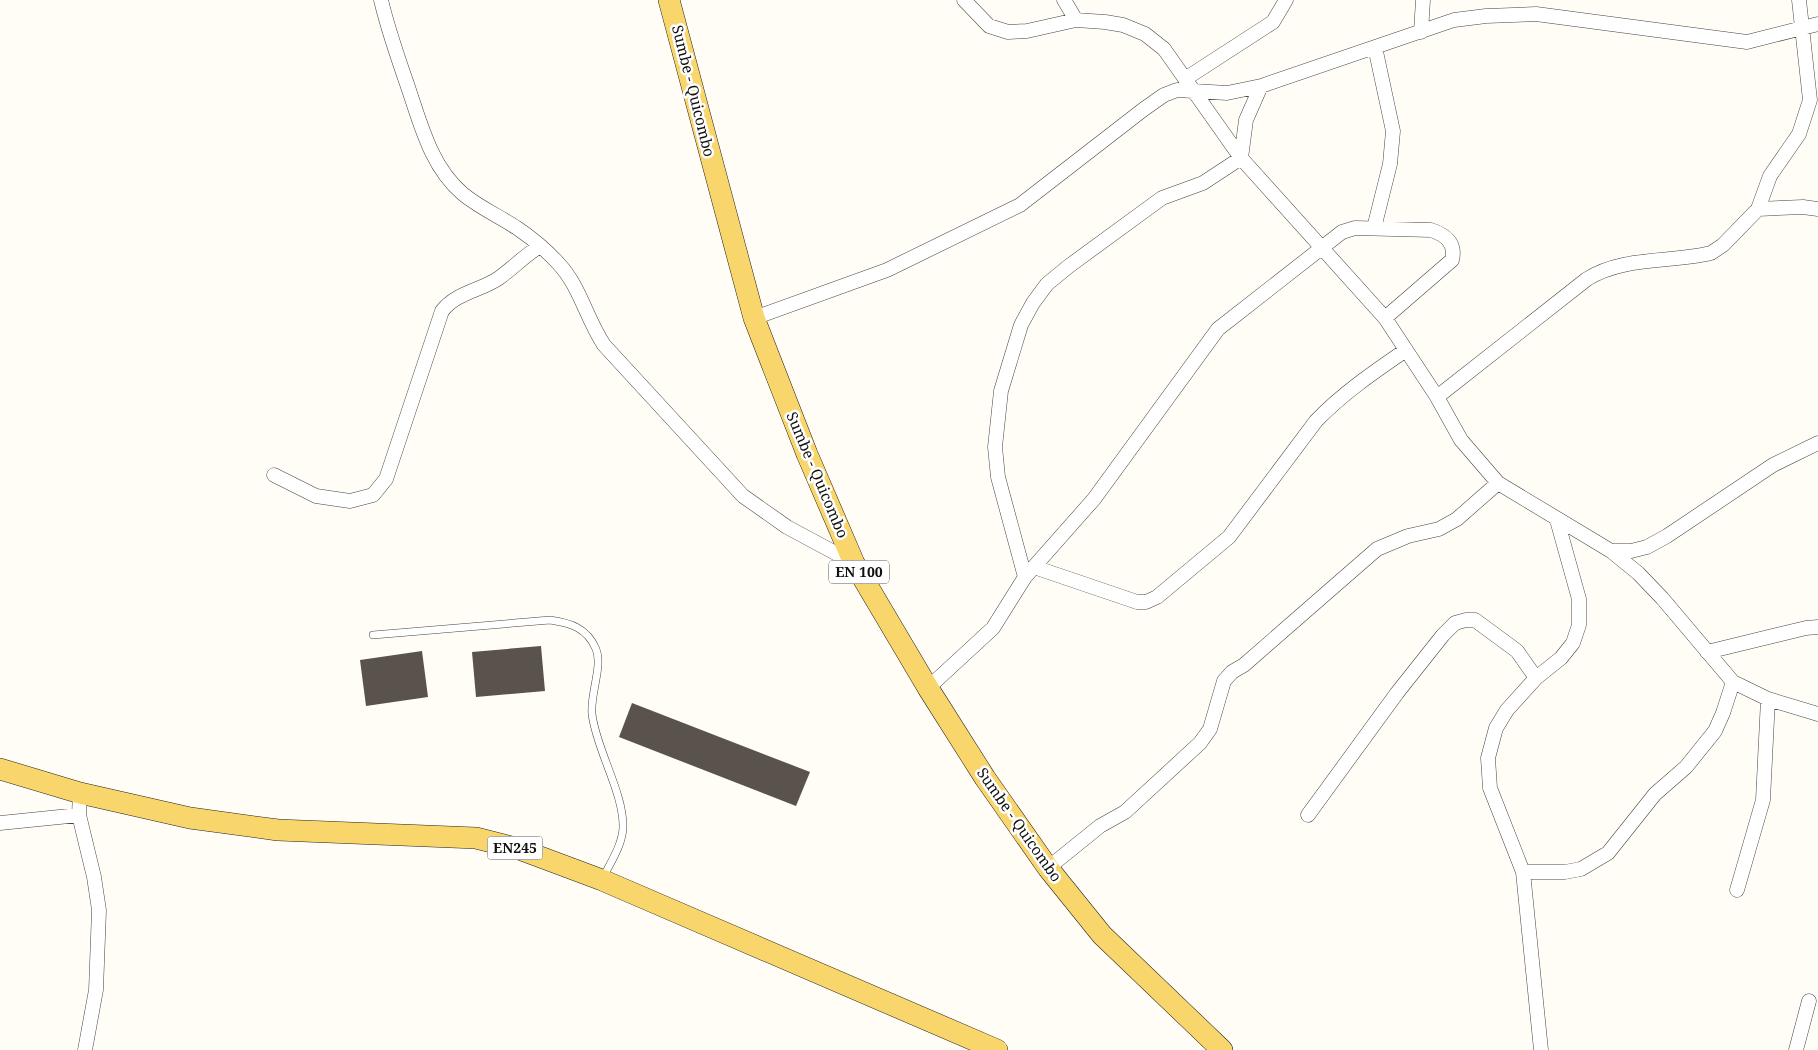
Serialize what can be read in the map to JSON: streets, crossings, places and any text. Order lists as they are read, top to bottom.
{
  "streets": {
    "main road": ["Sumbe - Quicombo", "EN 100", "EN245"]
  }
}
